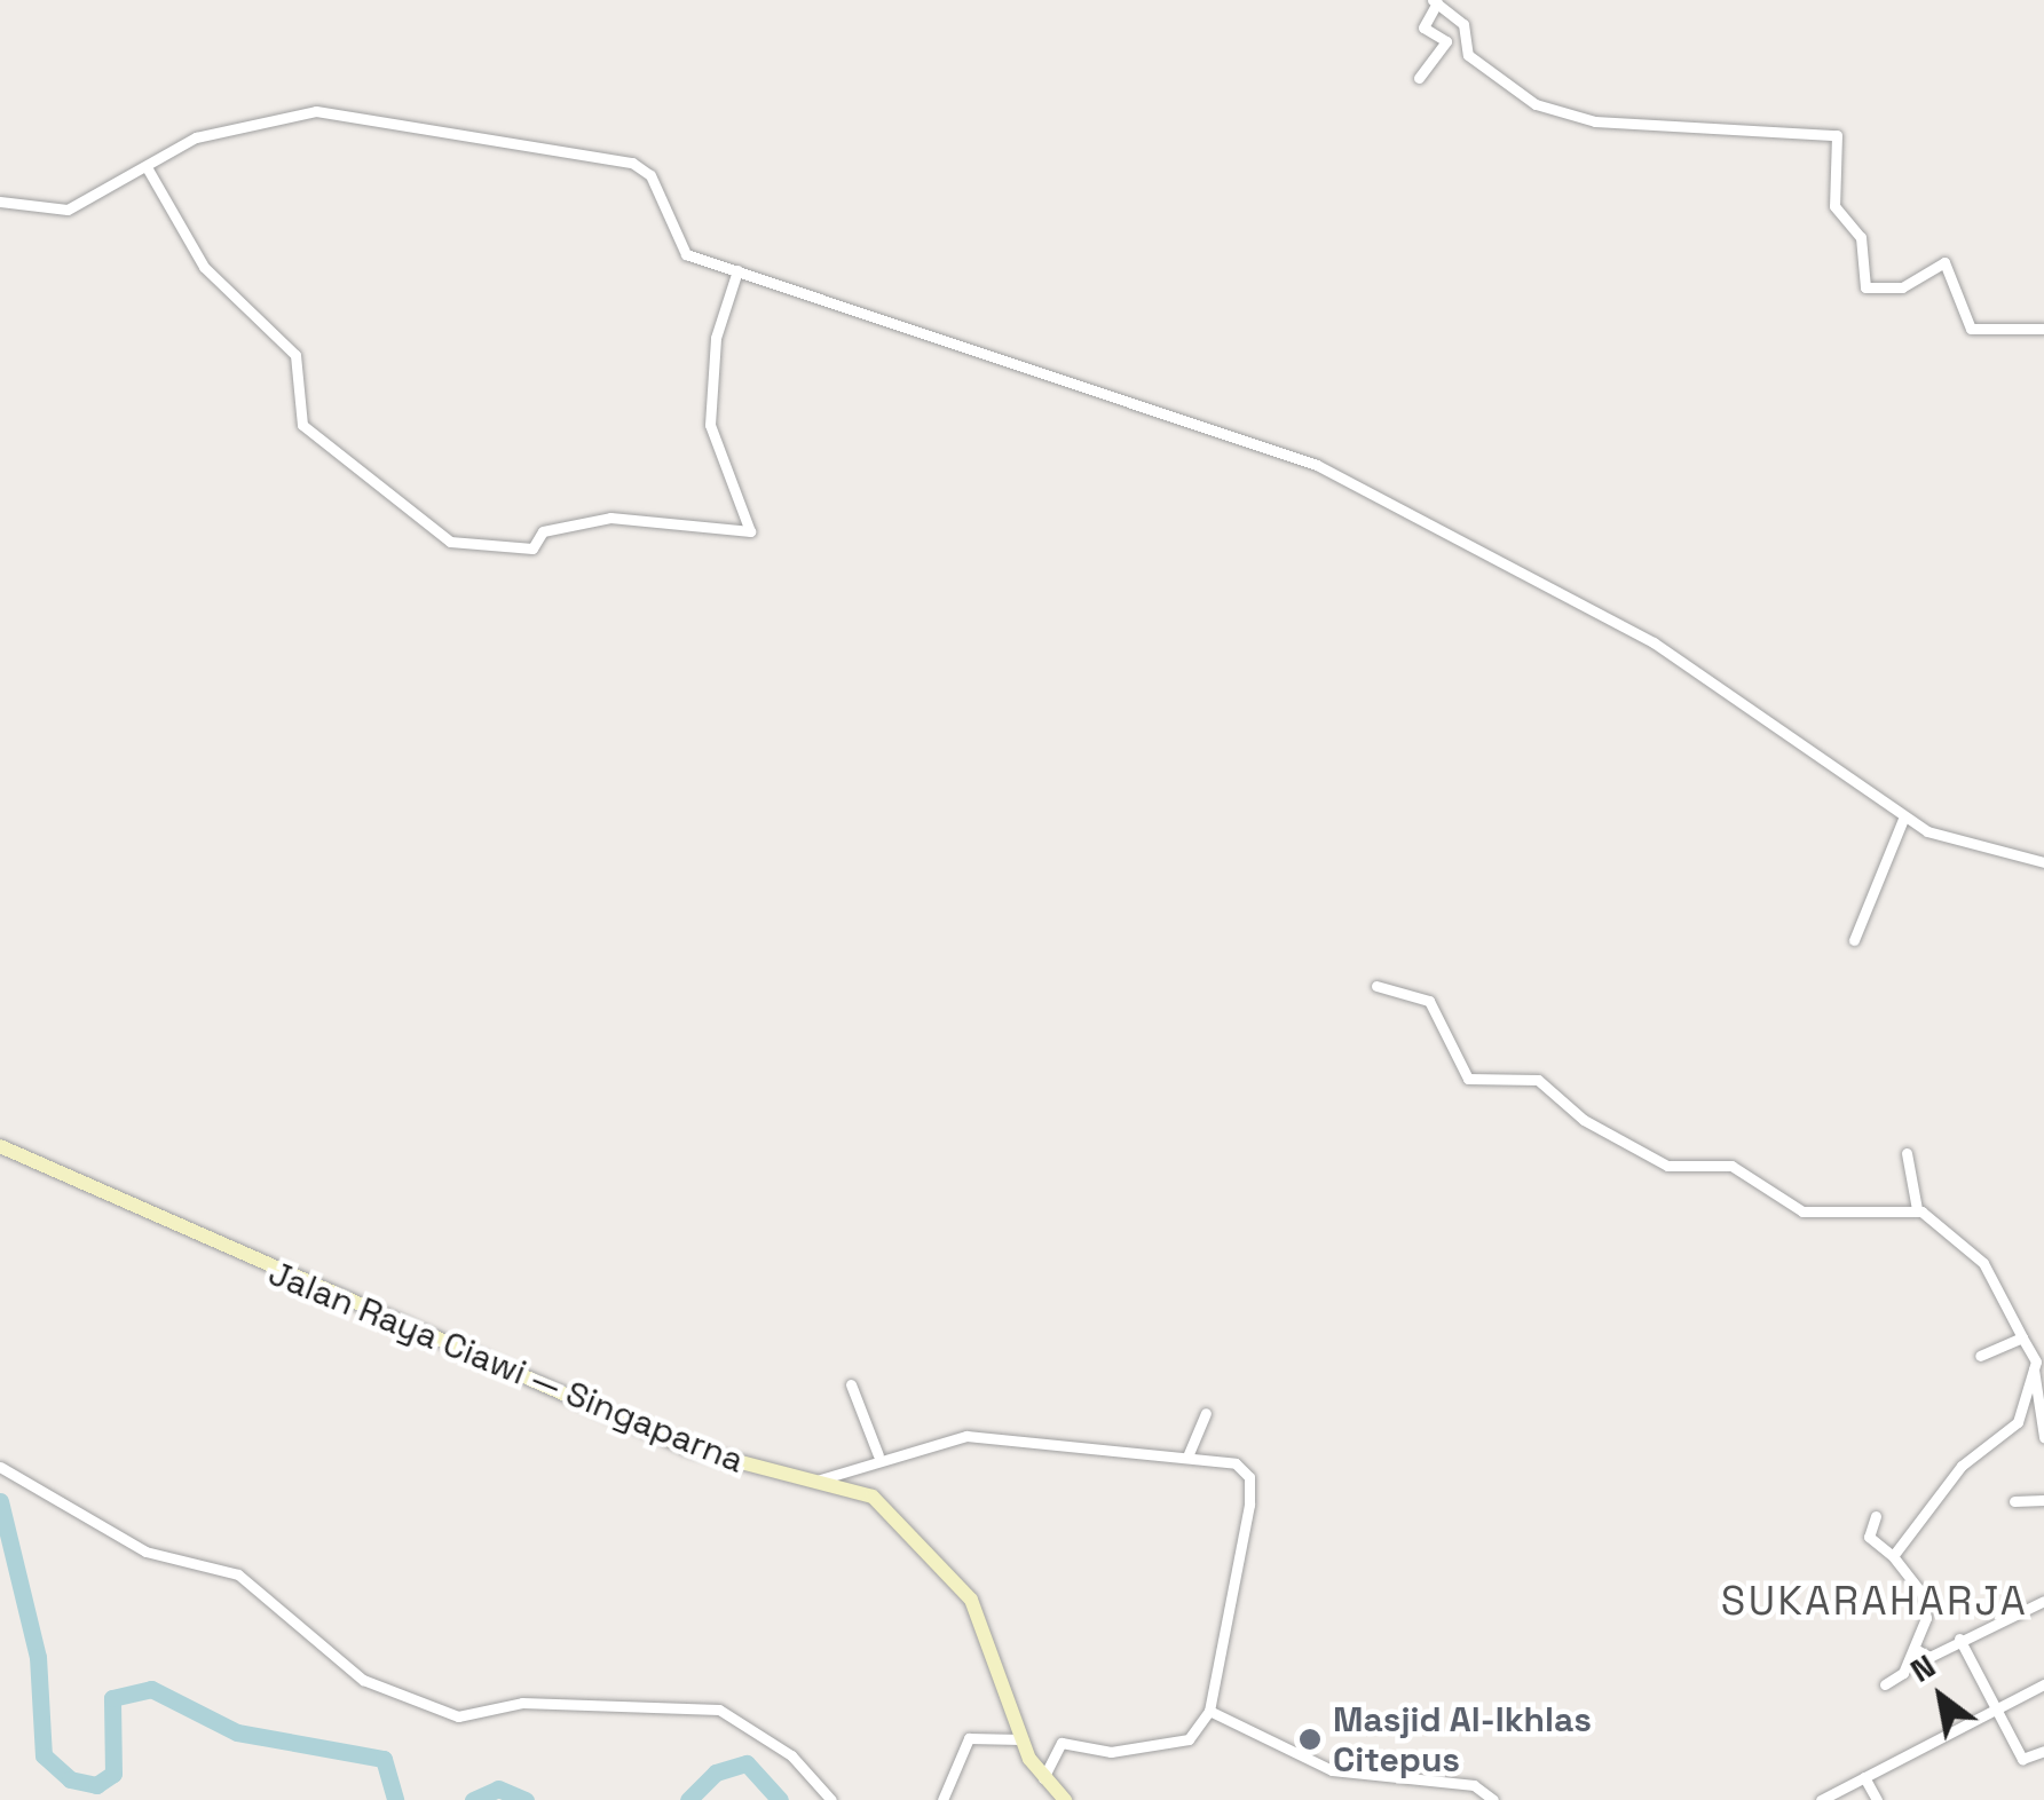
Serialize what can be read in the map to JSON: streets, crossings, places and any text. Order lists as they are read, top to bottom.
{
  "streets": {
    "main road": ["Jalan Raya Ciawi — Singaparna"]
  },
  "districts": ["SUKARAHARJA"],
  "places": ["Masjid Al-Ikhlas Citepus"],
  "north": "top left"
}
